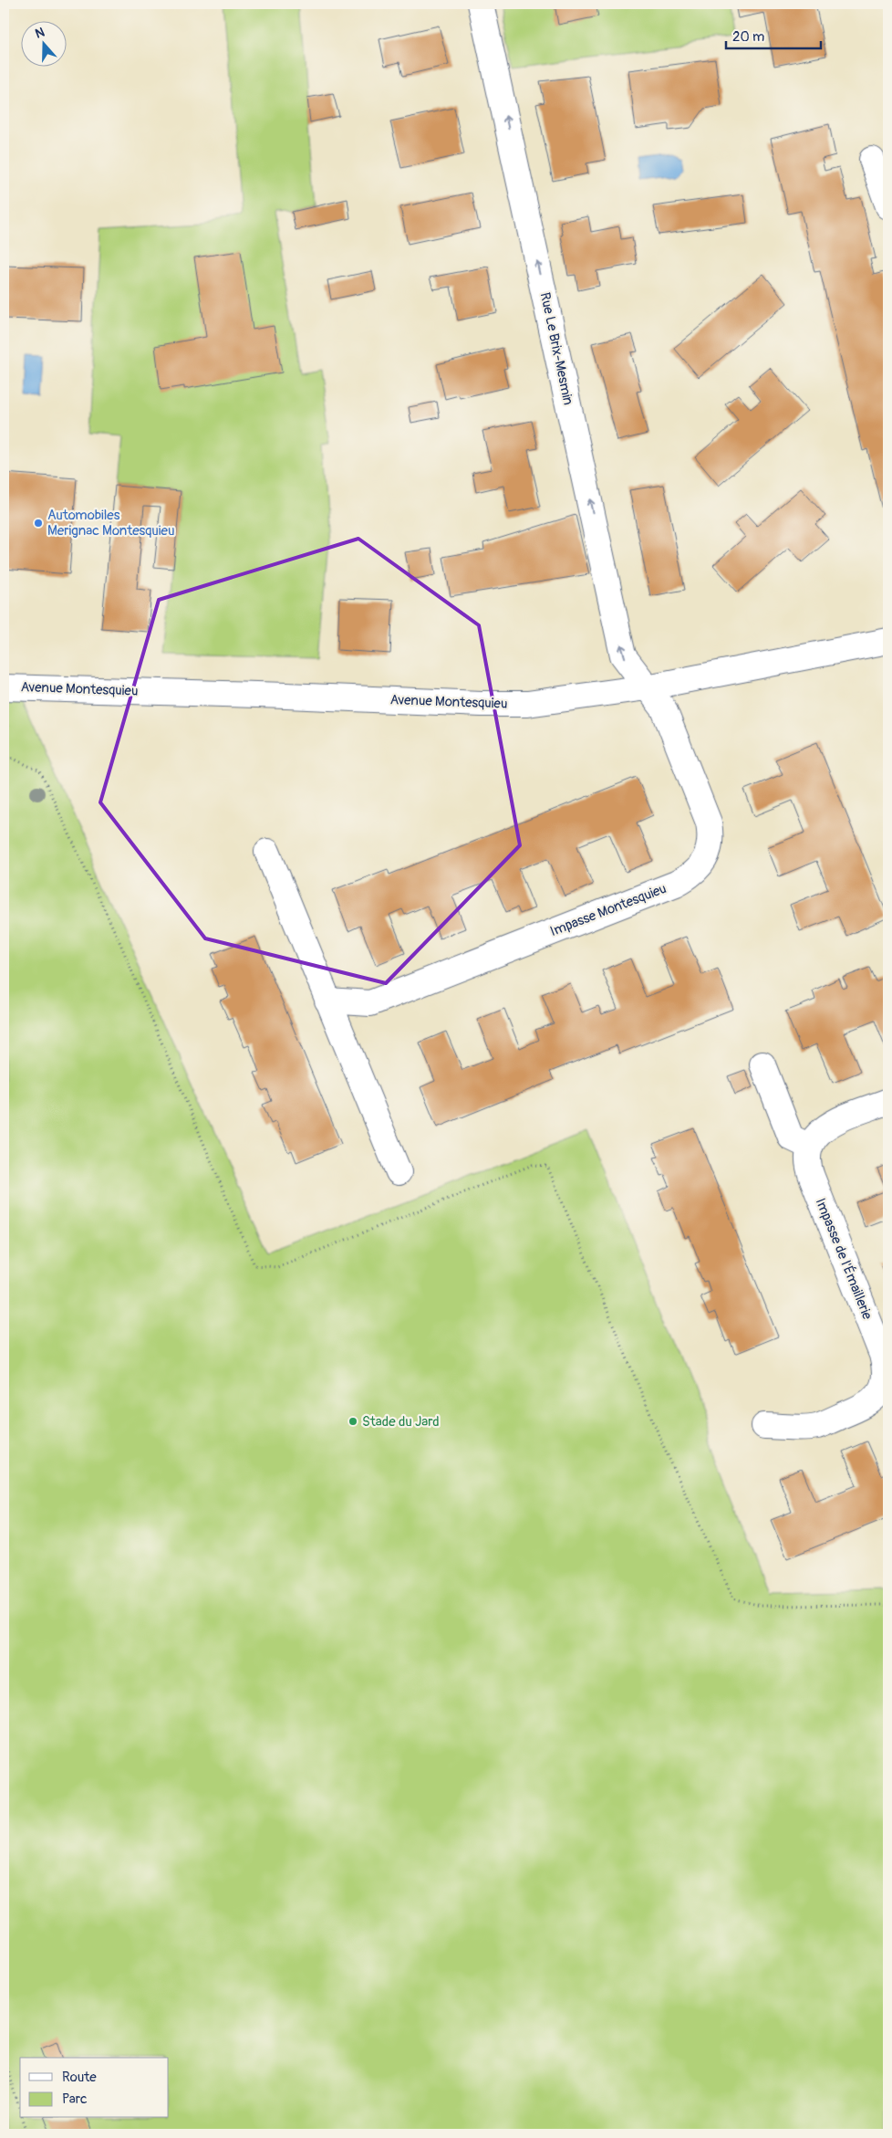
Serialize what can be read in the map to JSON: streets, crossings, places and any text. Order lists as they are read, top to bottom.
{
  "streets": {
    "street": [
      "Rue Le Brix-Mesmin",
      "Avenue Montesquieu",
      "Impasse Montesquieu",
      "Impasse de l'Émaillerie"
    ]
  },
  "crossings": [
    ["Rue Le Brix-Mesmin", "Avenue Montesquieu"],
    ["Rue Le Brix-Mesmin", "Impasse Montesquieu"],
    ["Avenue Montesquieu", "Impasse Montesquieu"]
  ],
  "one_way": ["Rue Le Brix-Mesmin"],
  "places": ["Automobiles Merignac Montesquieu", "Stade du Jard"],
  "legend": ["Route", "Parc"],
  "scale_bar": "20 m",
  "north": "top"
}
